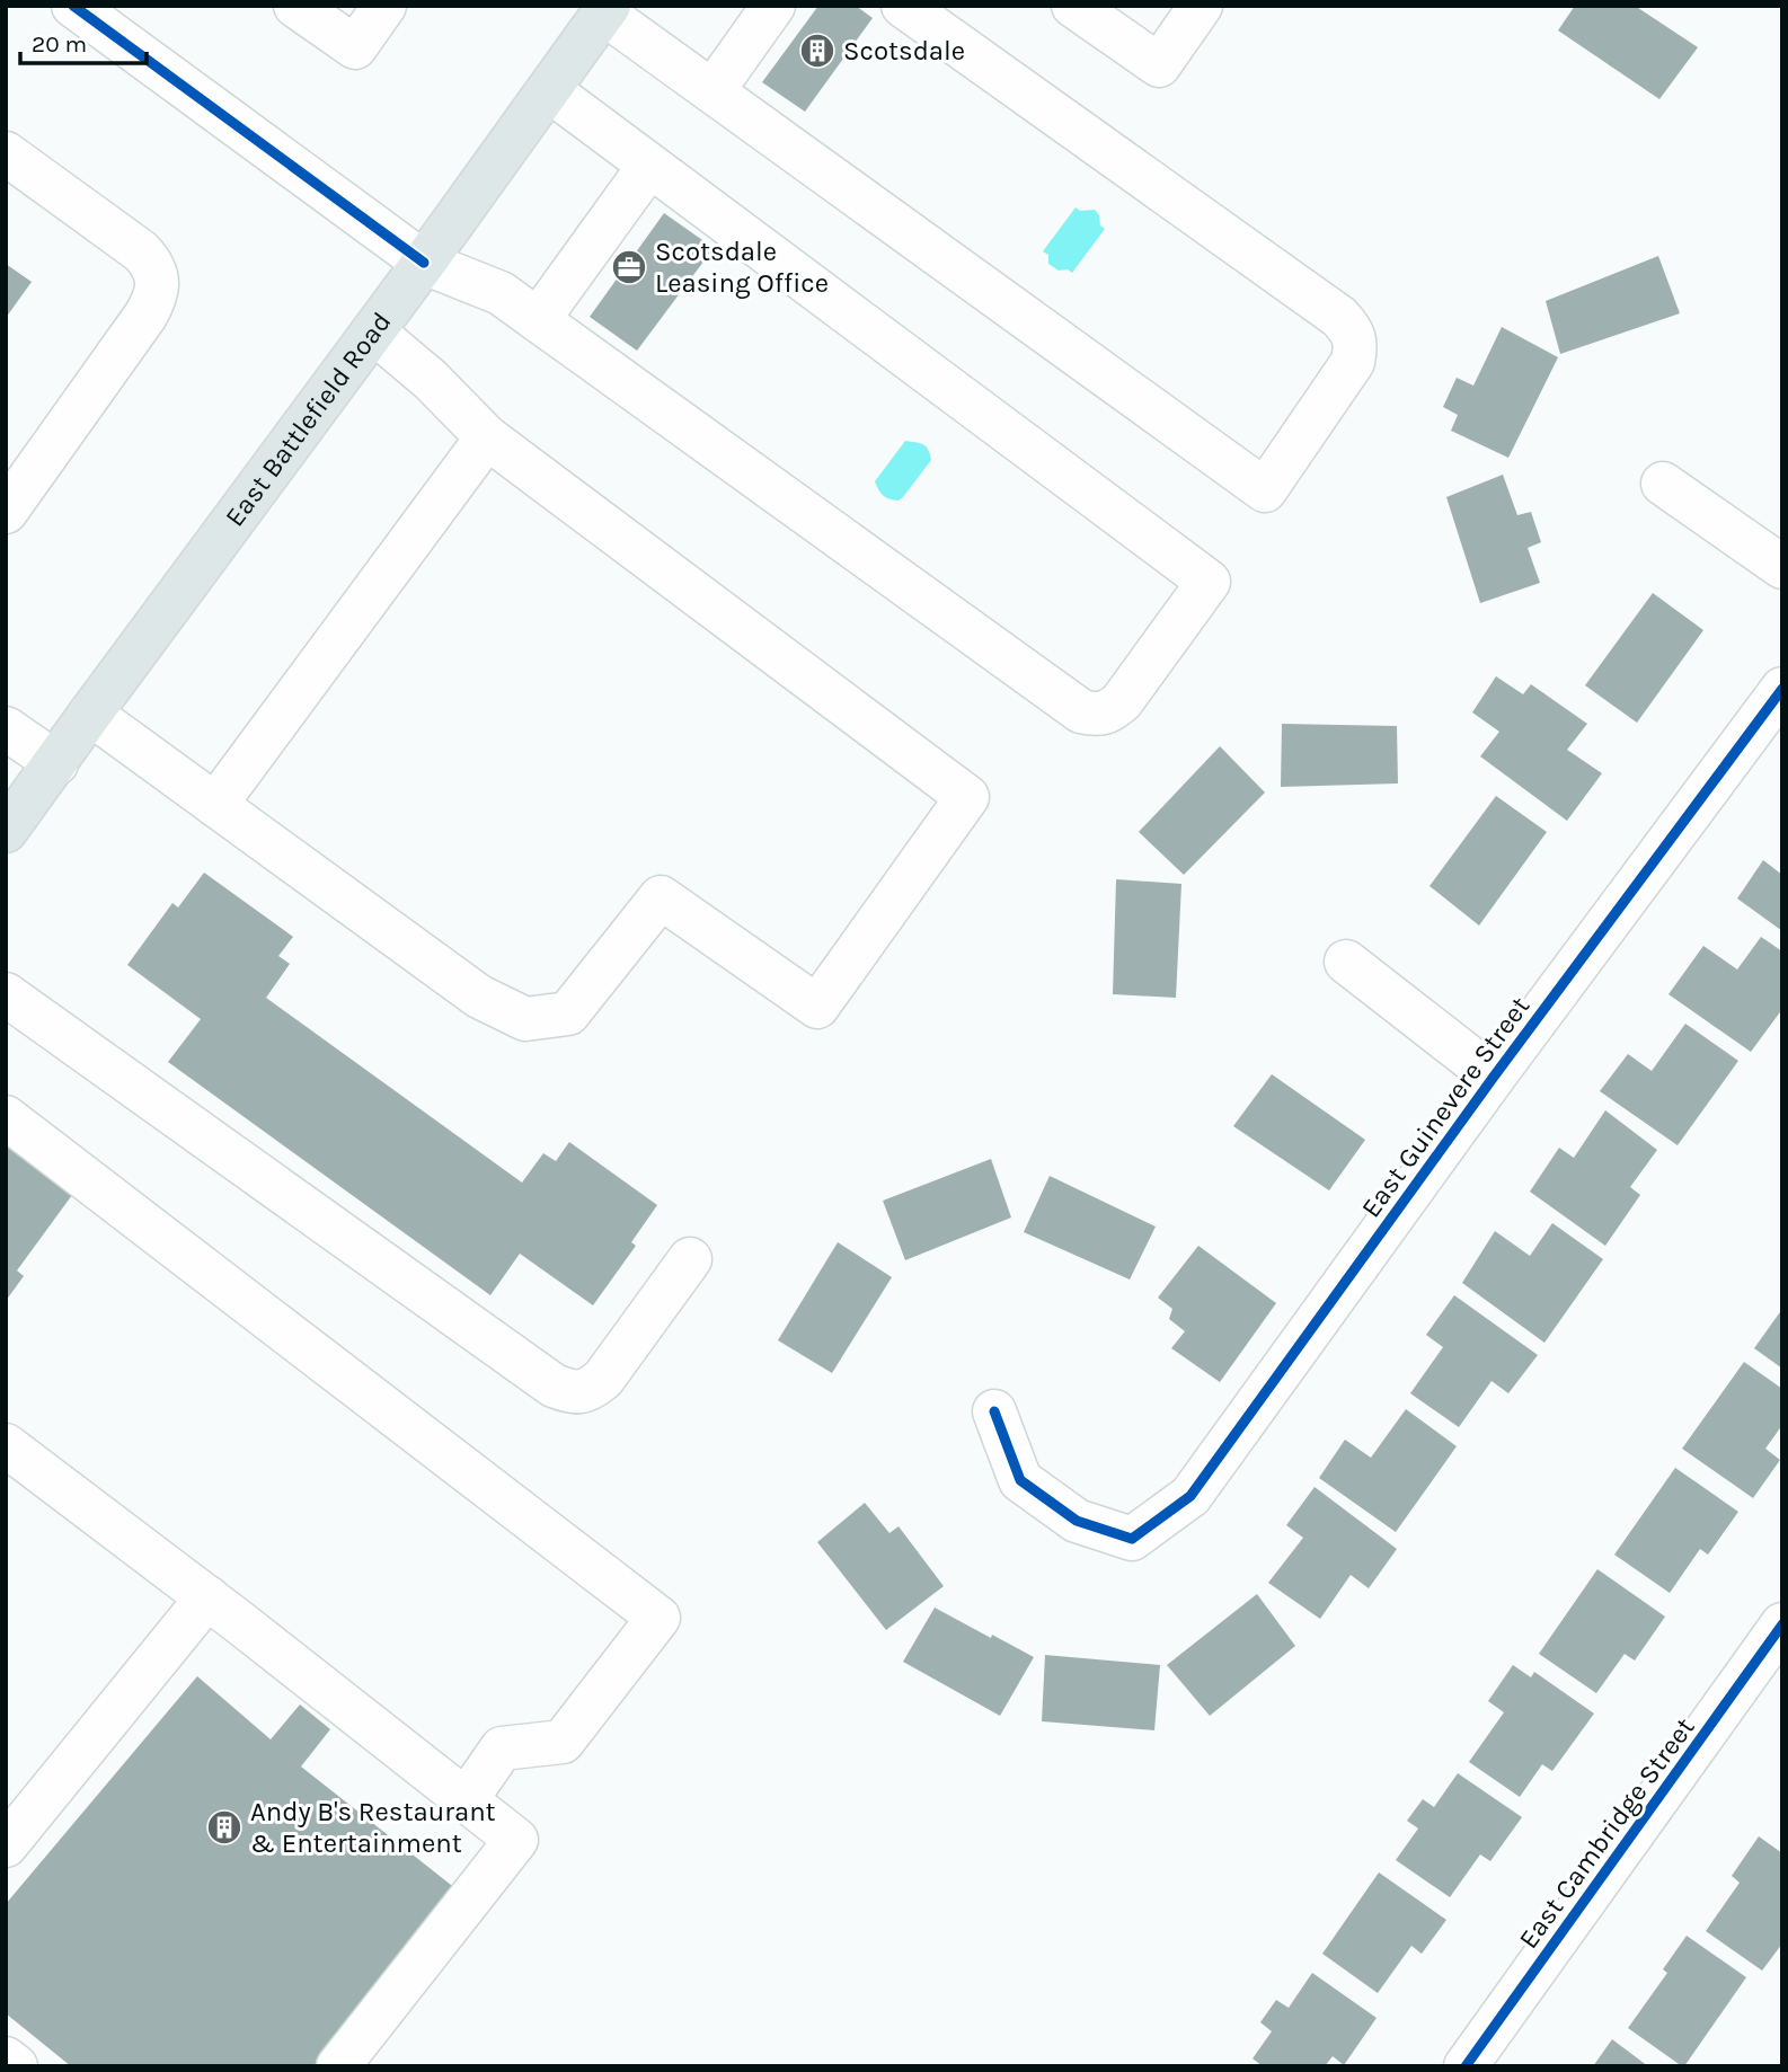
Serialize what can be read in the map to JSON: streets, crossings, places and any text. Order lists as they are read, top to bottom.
{
  "streets": {
    "main road": ["East Battlefield Road"],
    "street": ["East Guinevere Street", "East Cambridge Street"]
  },
  "places": {
    "building": ["Scotsdale", "Andy B's Restaurant & Entertainment"],
    "office": ["Scotsdale Leasing Office"]
  },
  "scale_bar": "20 m"
}
